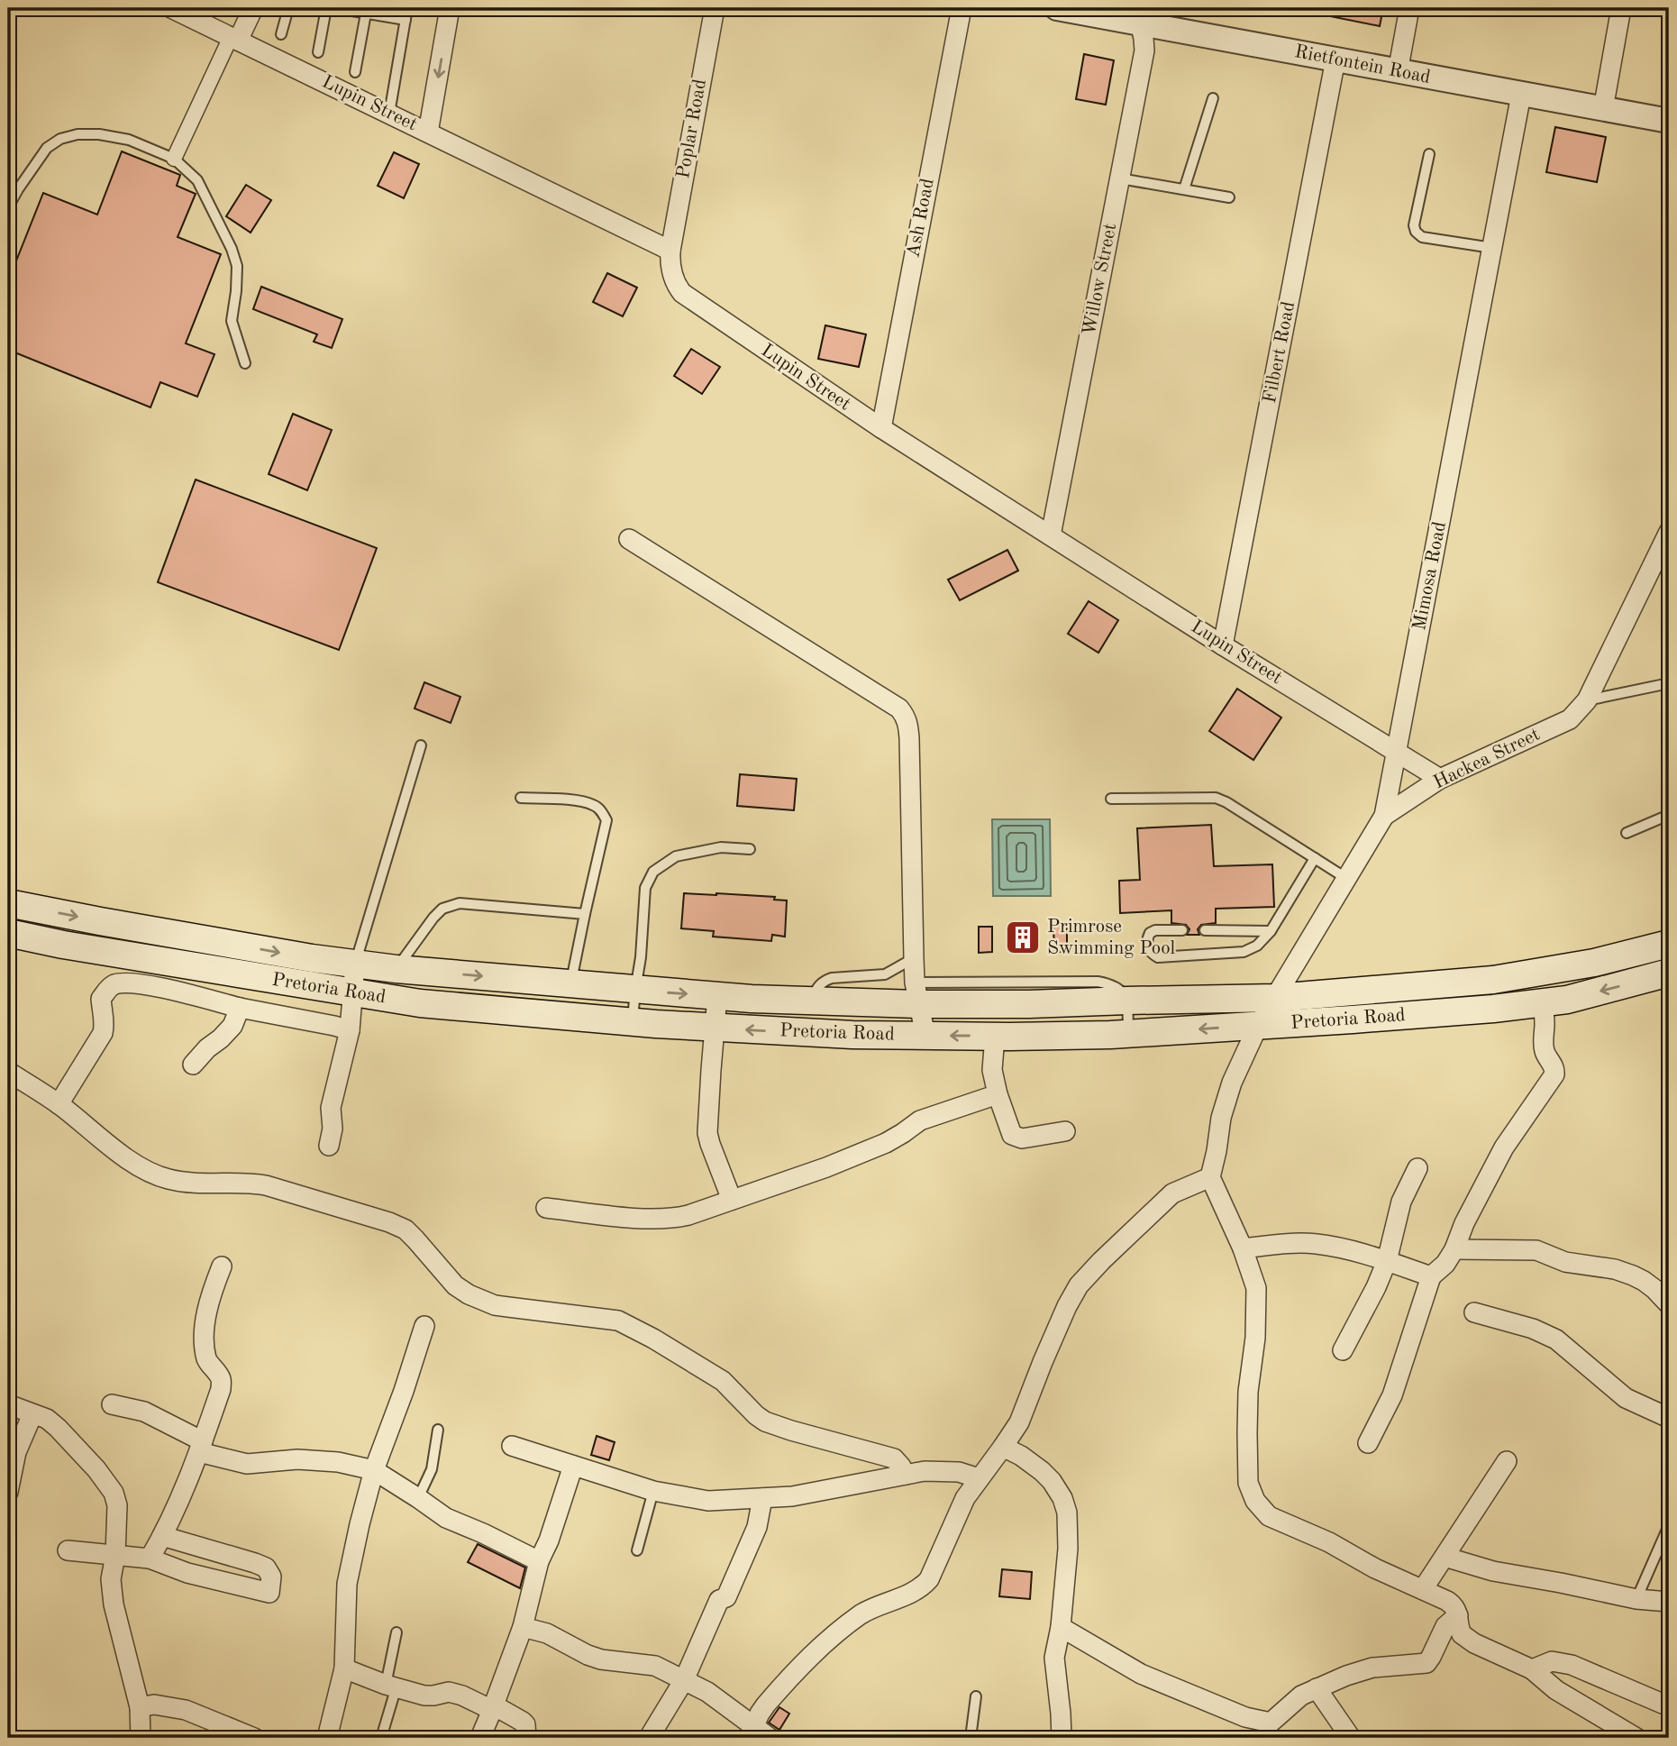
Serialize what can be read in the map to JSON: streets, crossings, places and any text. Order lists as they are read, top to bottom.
{
  "streets": {
    "main road": ["Pretoria Road"],
    "street": [
      "Rietfontein Road",
      "Lupin Street",
      "Poplar Road",
      "Ash Road",
      "Willow Street",
      "Filbert Road",
      "Mimosa Road",
      "Hackea Street"
    ]
  },
  "crossings": [
    ["Rietfontein Road", "Willow Street"],
    ["Rietfontein Road", "Filbert Road"],
    ["Rietfontein Road", "Mimosa Road"],
    ["Lupin Street", "Poplar Road"],
    ["Lupin Street", "Ash Road"],
    ["Lupin Street", "Willow Street"],
    ["Lupin Street", "Filbert Road"],
    ["Lupin Street", "Mimosa Road"],
    ["Lupin Street", "Hackea Street"],
    ["Mimosa Road", "Hackea Street"],
    ["Mimosa Road", "Pretoria Road"]
  ],
  "places": {
    "building": ["Primrose Swimming Pool"]
  }
}
